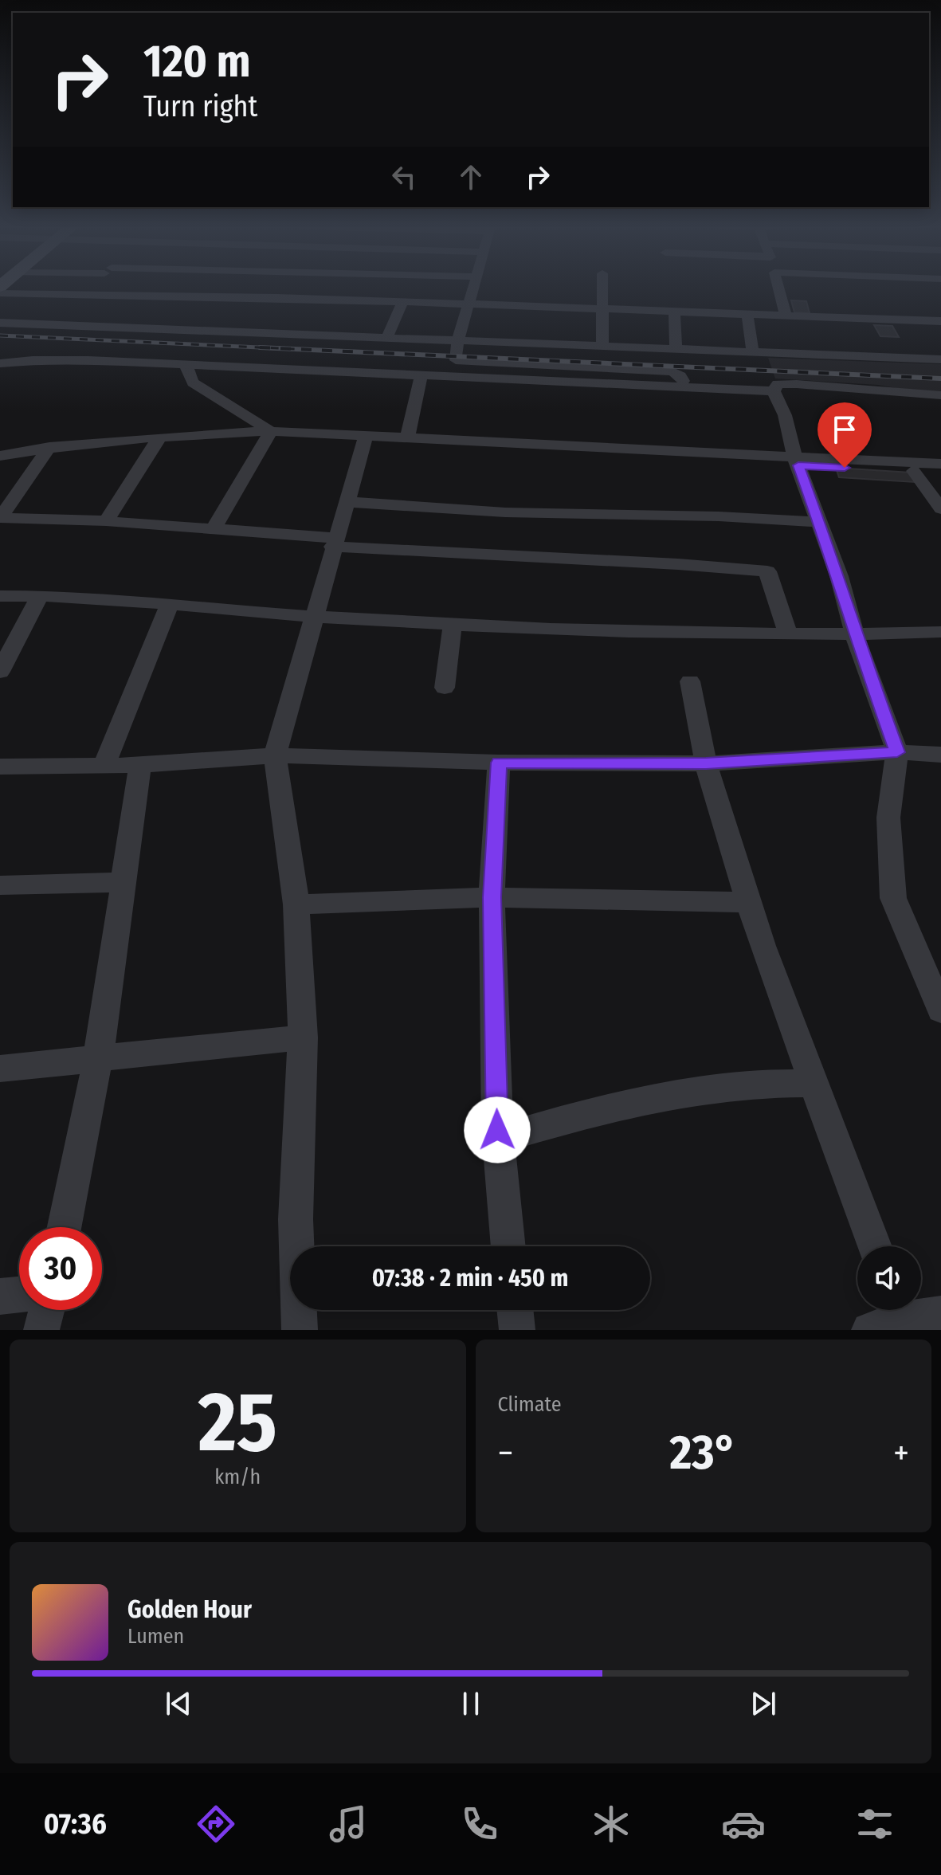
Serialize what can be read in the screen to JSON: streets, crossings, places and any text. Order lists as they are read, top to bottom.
{
  "page": {
    "turn": ["120 m", "Turn right"],
    "limit": "30",
    "trip": "07:38 · 2 min · 450 m",
    "tile": [
      ["25", "km/h"],
      "Climate"
    ],
    "heat": ["−", "23°", "+"],
    "song": ["Golden Hour", "Lumen"],
    "tabs": "07:36"
  }
}
